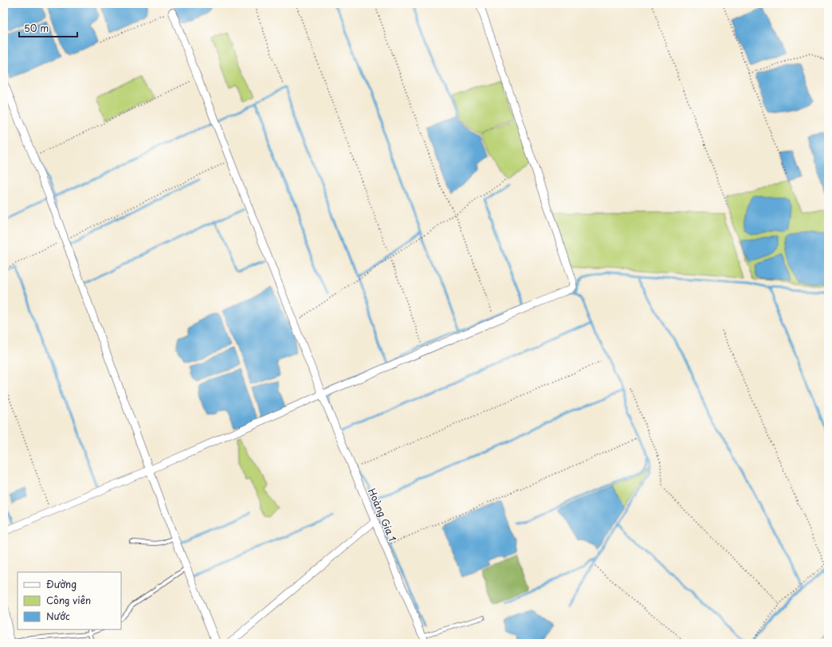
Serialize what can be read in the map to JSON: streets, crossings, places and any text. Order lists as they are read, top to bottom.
{
  "streets": {
    "street": ["Hoàng Gia 1"]
  },
  "legend": ["Đường", "Công viên", "Nước"],
  "scale_bar": "50 m"
}
